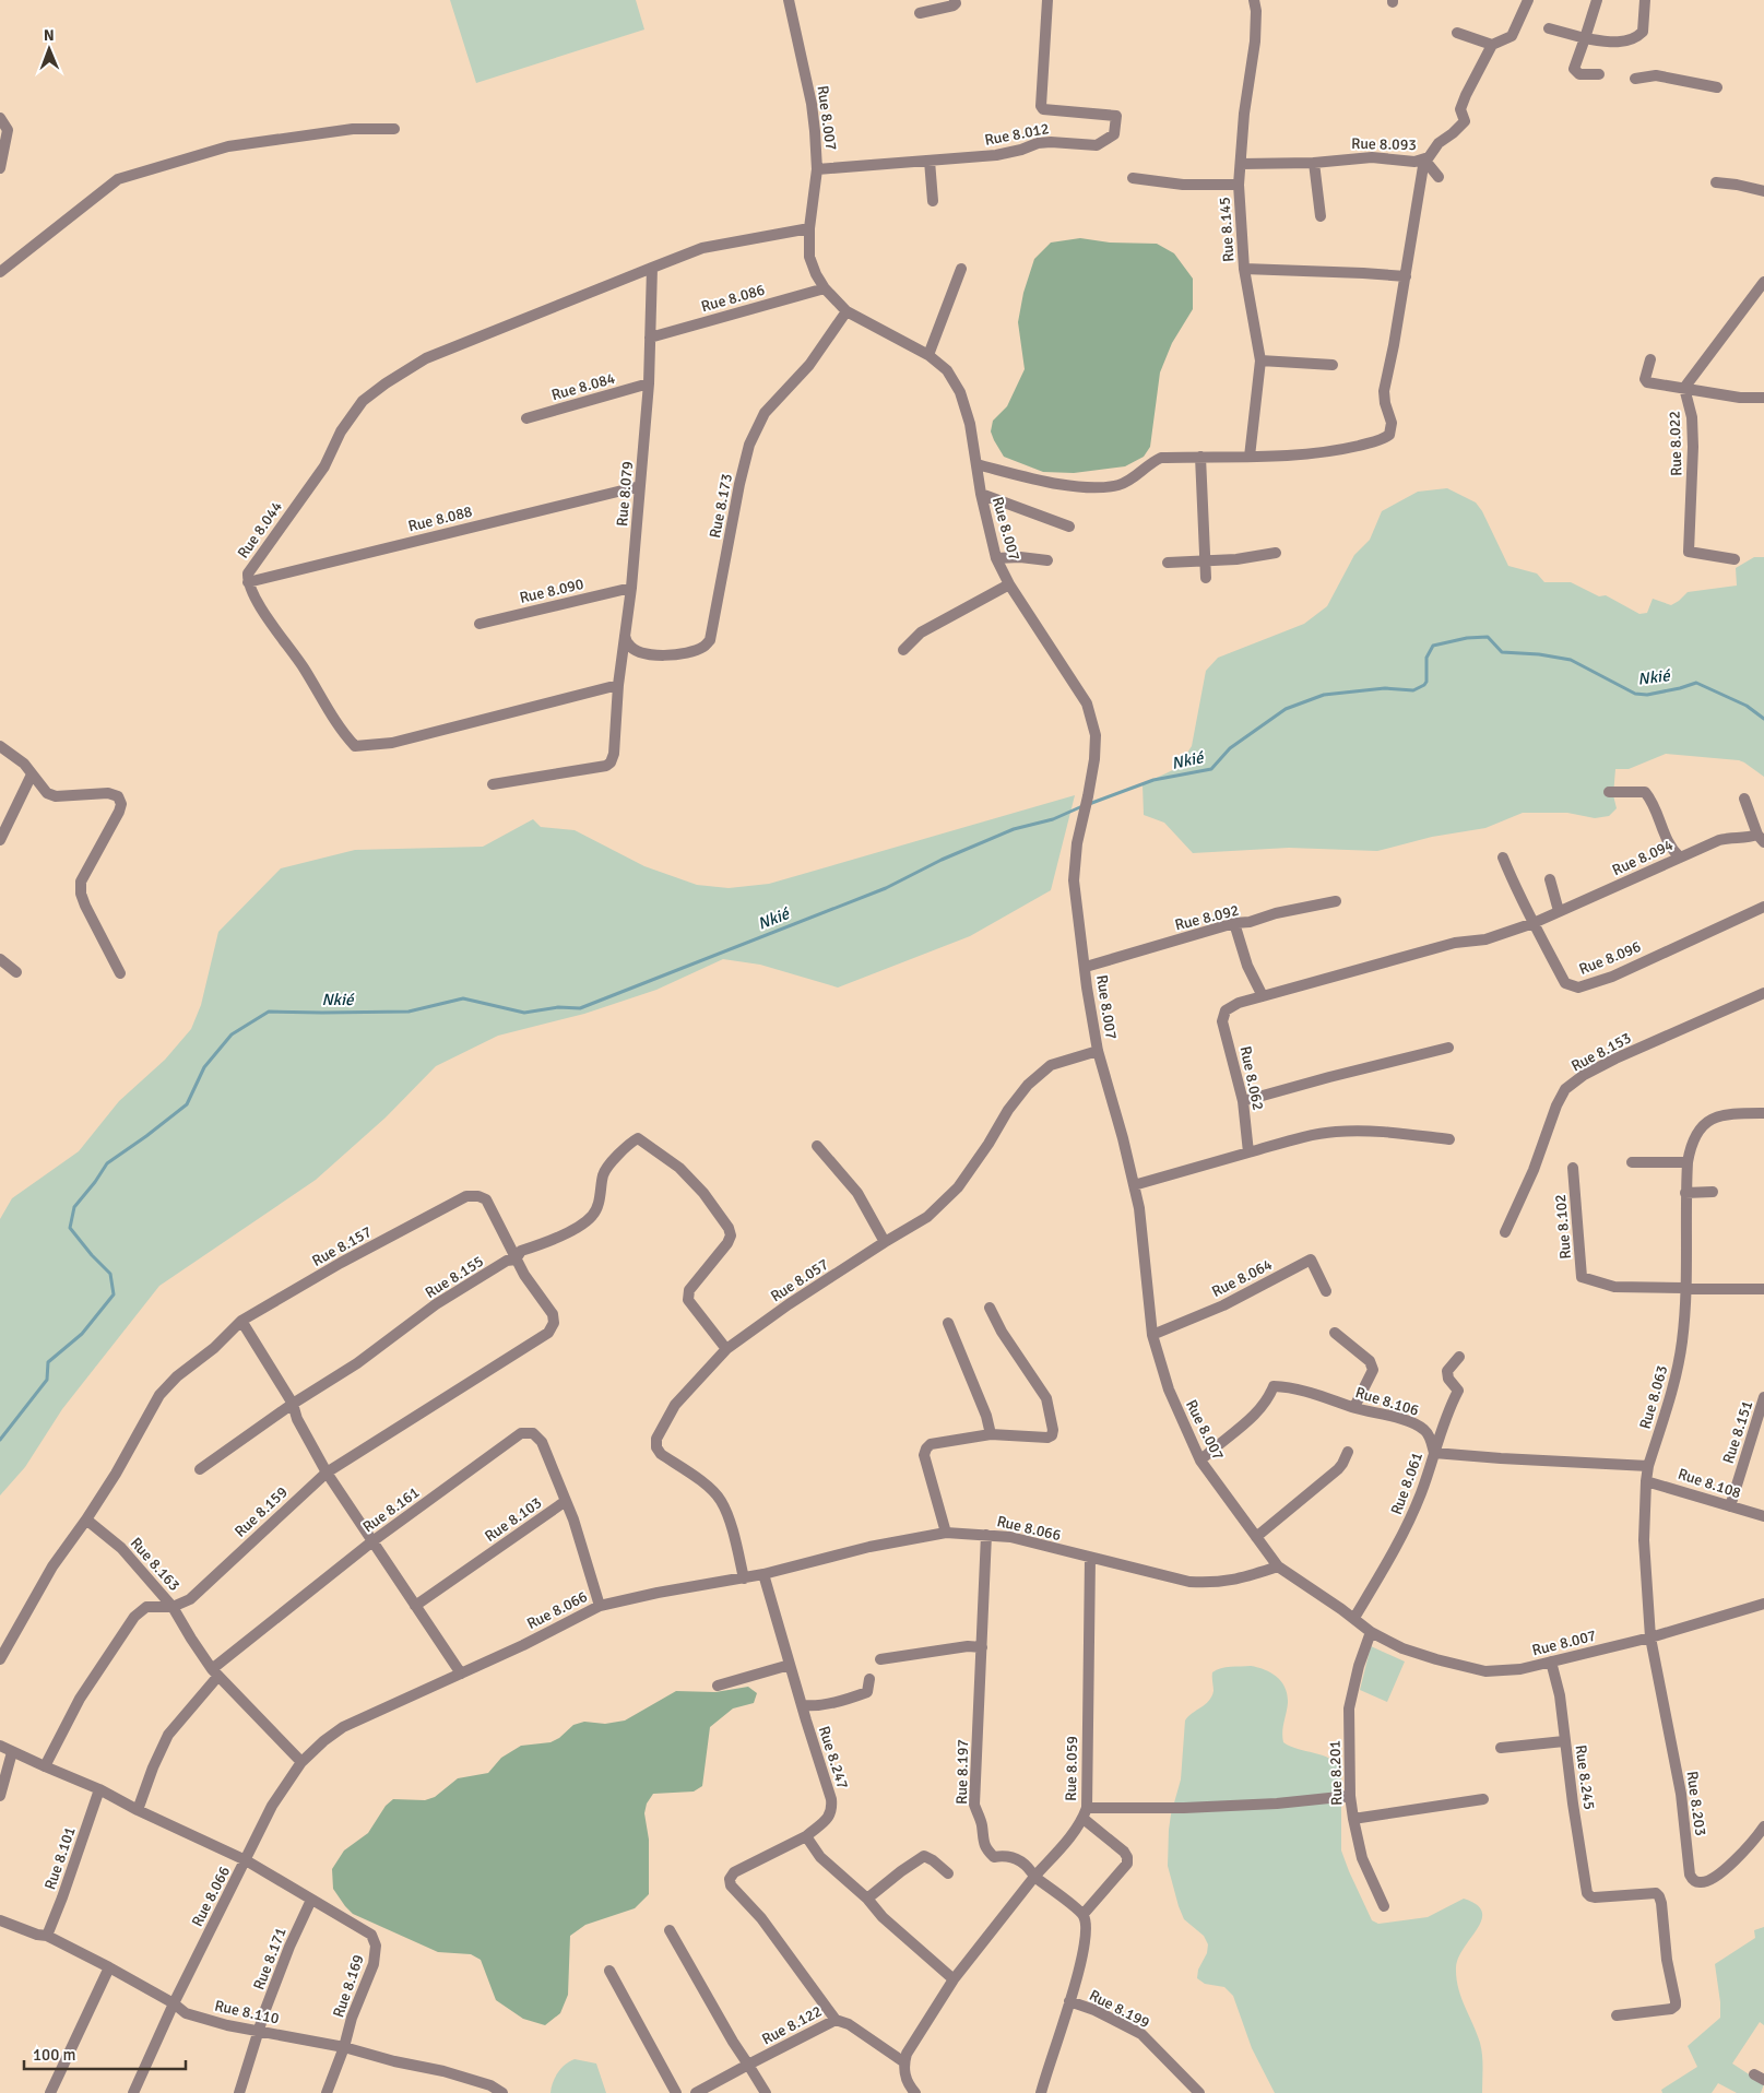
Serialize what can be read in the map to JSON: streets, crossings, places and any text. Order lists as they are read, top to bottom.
{
  "streets": {
    "street": [
      "Rue 8.007",
      "Rue 8.012",
      "Rue 8.093",
      "Rue 8.145",
      "Rue 8.086",
      "Rue 8.084",
      "Rue 8.022",
      "Rue 8.079",
      "Rue 8.173",
      "Rue 8.088",
      "Rue 8.044",
      "Rue 8.090",
      "Rue 8.094",
      "Rue 8.092",
      "Rue 8.096",
      "Rue 8.153",
      "Rue 8.062",
      "Rue 8.102",
      "Rue 8.157",
      "Rue 8.155",
      "Rue 8.064",
      "Rue 8.057",
      "Rue 8.063",
      "Rue 8.106",
      "Rue 8.151",
      "Rue 8.061",
      "Rue 8.108",
      "Rue 8.161",
      "Rue 8.159",
      "Rue 8.103",
      "Rue 8.066",
      "Rue 8.163",
      "Rue 8.247",
      "Rue 8.059",
      "Rue 8.197",
      "Rue 8.201",
      "Rue 8.245",
      "Rue 8.203",
      "Rue 8.101",
      "Rue 8.171",
      "Rue 8.169",
      "Rue 8.199",
      "Rue 8.110",
      "Rue 8.122"
    ]
  },
  "crossings": [
    ["Rue 8.007", "Rue 8.012"],
    ["Rue 8.007", "Rue 8.086"],
    ["Rue 8.007", "Rue 8.173"],
    ["Rue 8.007", "Rue 8.092"],
    ["Rue 8.007", "Rue 8.064"],
    ["Rue 8.007", "Rue 8.057"],
    ["Rue 8.007", "Rue 8.063"],
    ["Rue 8.007", "Rue 8.106"],
    ["Rue 8.007", "Rue 8.061"],
    ["Rue 8.007", "Rue 8.066"],
    ["Rue 8.007", "Rue 8.201"],
    ["Rue 8.007", "Rue 8.245"],
    ["Rue 8.007", "Rue 8.203"],
    ["Rue 8.093", "Rue 8.145"],
    ["Rue 8.086", "Rue 8.079"],
    ["Rue 8.084", "Rue 8.079"],
    ["Rue 8.079", "Rue 8.173"],
    ["Rue 8.079", "Rue 8.088"],
    ["Rue 8.079", "Rue 8.044"],
    ["Rue 8.079", "Rue 8.090"],
    ["Rue 8.088", "Rue 8.044"],
    ["Rue 8.094", "Rue 8.096"],
    ["Rue 8.094", "Rue 8.062"],
    ["Rue 8.102", "Rue 8.063"],
    ["Rue 8.157", "Rue 8.155"],
    ["Rue 8.157", "Rue 8.159"],
    ["Rue 8.155", "Rue 8.057"],
    ["Rue 8.155", "Rue 8.159"],
    ["Rue 8.057", "Rue 8.066"],
    ["Rue 8.063", "Rue 8.108"],
    ["Rue 8.063", "Rue 8.203"],
    ["Rue 8.106", "Rue 8.061"],
    ["Rue 8.151", "Rue 8.108"],
    ["Rue 8.161", "Rue 8.103"],
    ["Rue 8.161", "Rue 8.163"],
    ["Rue 8.159", "Rue 8.163"],
    ["Rue 8.103", "Rue 8.066"],
    ["Rue 8.066", "Rue 8.163"],
    ["Rue 8.066", "Rue 8.247"],
    ["Rue 8.066", "Rue 8.059"],
    ["Rue 8.066", "Rue 8.197"],
    ["Rue 8.066", "Rue 8.169"],
    ["Rue 8.066", "Rue 8.110"],
    ["Rue 8.059", "Rue 8.197"],
    ["Rue 8.101", "Rue 8.110"],
    ["Rue 8.171", "Rue 8.169"],
    ["Rue 8.171", "Rue 8.110"],
    ["Rue 8.169", "Rue 8.110"]
  ],
  "water": ["Nkié"],
  "scale_bar": "100 m",
  "north": "top"
}
